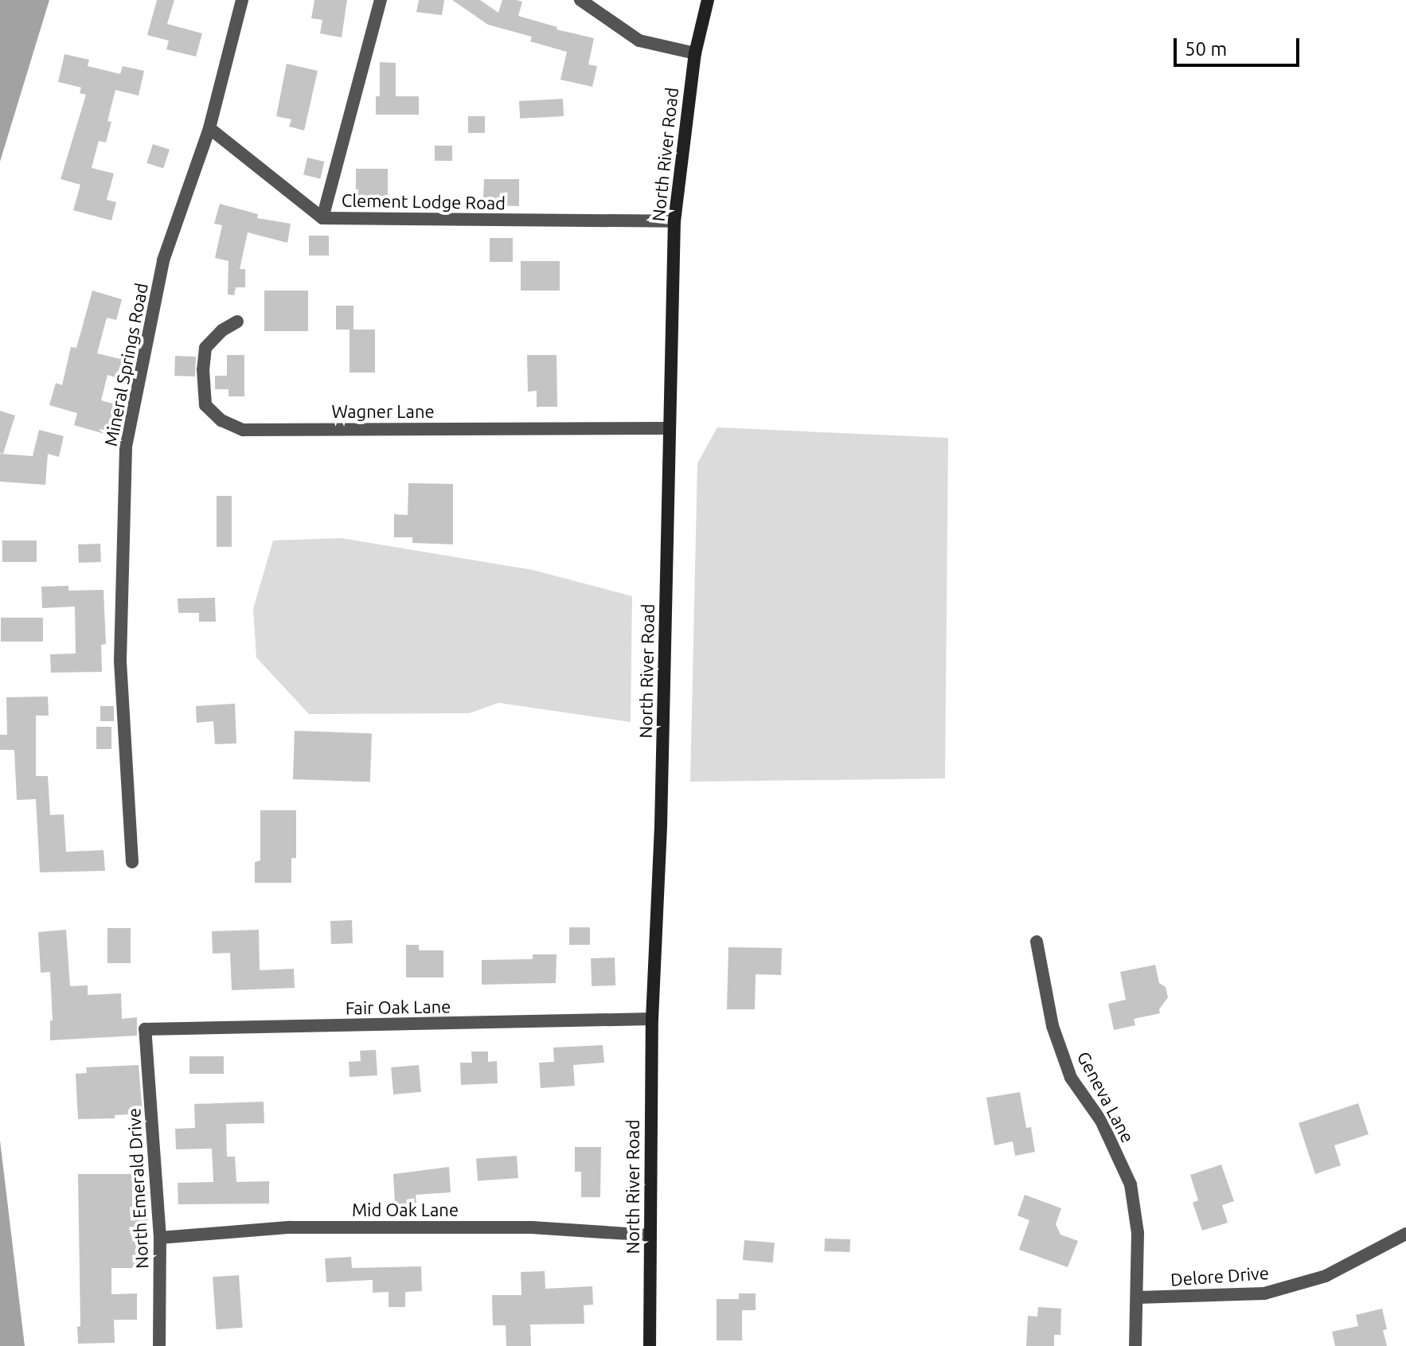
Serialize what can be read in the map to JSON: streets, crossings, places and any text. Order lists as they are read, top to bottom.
{
  "streets": {
    "street": [
      "North River Road",
      "Clement Lodge Road",
      "Mineral Springs Road",
      "Wagner Lane",
      "Fair Oak Lane",
      "Geneva Lane",
      "North Emerald Drive",
      "Mid Oak Lane",
      "Delore Drive"
    ]
  },
  "crossings": [
    ["North River Road", "Clement Lodge Road"],
    ["North River Road", "Wagner Lane"],
    ["North River Road", "Fair Oak Lane"],
    ["North River Road", "Mid Oak Lane"],
    ["Fair Oak Lane", "North Emerald Drive"],
    ["Geneva Lane", "Delore Drive"],
    ["North Emerald Drive", "Mid Oak Lane"]
  ],
  "scale_bar": "50 m"
}
